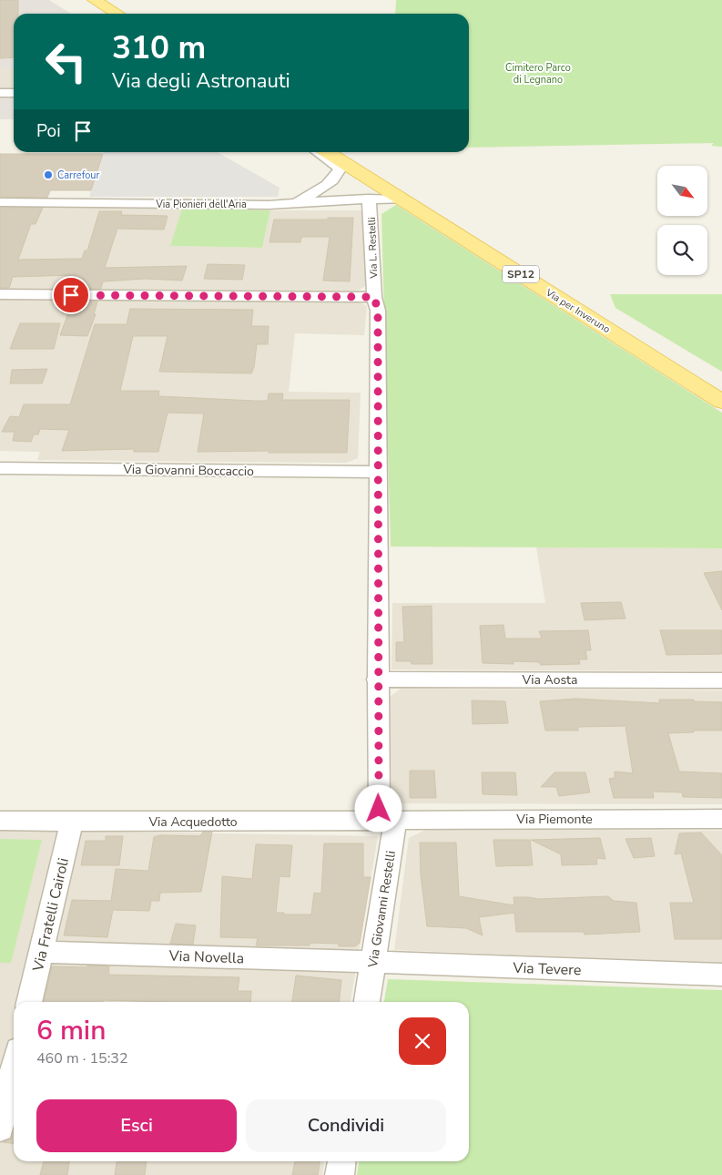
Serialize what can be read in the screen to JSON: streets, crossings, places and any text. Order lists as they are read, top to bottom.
{
  "streets": {
    "main road": ["SP12", "Via per Inveruno"],
    "street": [
      "Via Pionieri dell'Aria",
      "Via L. Restelli",
      "Via Giovanni Boccaccio",
      "Via Aosta",
      "Via Piemonte",
      "Via Acquedotto",
      "Via Giovanni Restelli",
      "Via Fratelli Cairoli",
      "Via Novella",
      "Via Tevere"
    ]
  },
  "crossings": [
    ["Via Pionieri dell'Aria", "Via L. Restelli"],
    ["Via Pionieri dell'Aria", "Via per Inveruno"],
    ["Via L. Restelli", "Via Giovanni Restelli"],
    ["Via Giovanni Boccaccio", "Via Giovanni Restelli"],
    ["Via Aosta", "Via Giovanni Restelli"],
    ["Via Piemonte", "Via Acquedotto"],
    ["Via Piemonte", "Via Giovanni Restelli"],
    ["Via Acquedotto", "Via Giovanni Restelli"],
    ["Via Acquedotto", "Via Fratelli Cairoli"],
    ["Via Giovanni Restelli", "Via Novella"],
    ["Via Giovanni Restelli", "Via Tevere"],
    ["Via Fratelli Cairoli", "Via Novella"],
    ["Via Novella", "Via Tevere"]
  ],
  "parks": ["Cimitero Parco di Legnano"],
  "places": ["Carrefour"],
  "north": "bottom right",
  "page": {
    "turn": ["310 m", "Via degli Astronauti"],
    "then": "Poi",
    "heading": ["6 min", "460 m · 15:32"],
    "buttons": ["Esci", "Condividi"]
  }
}
